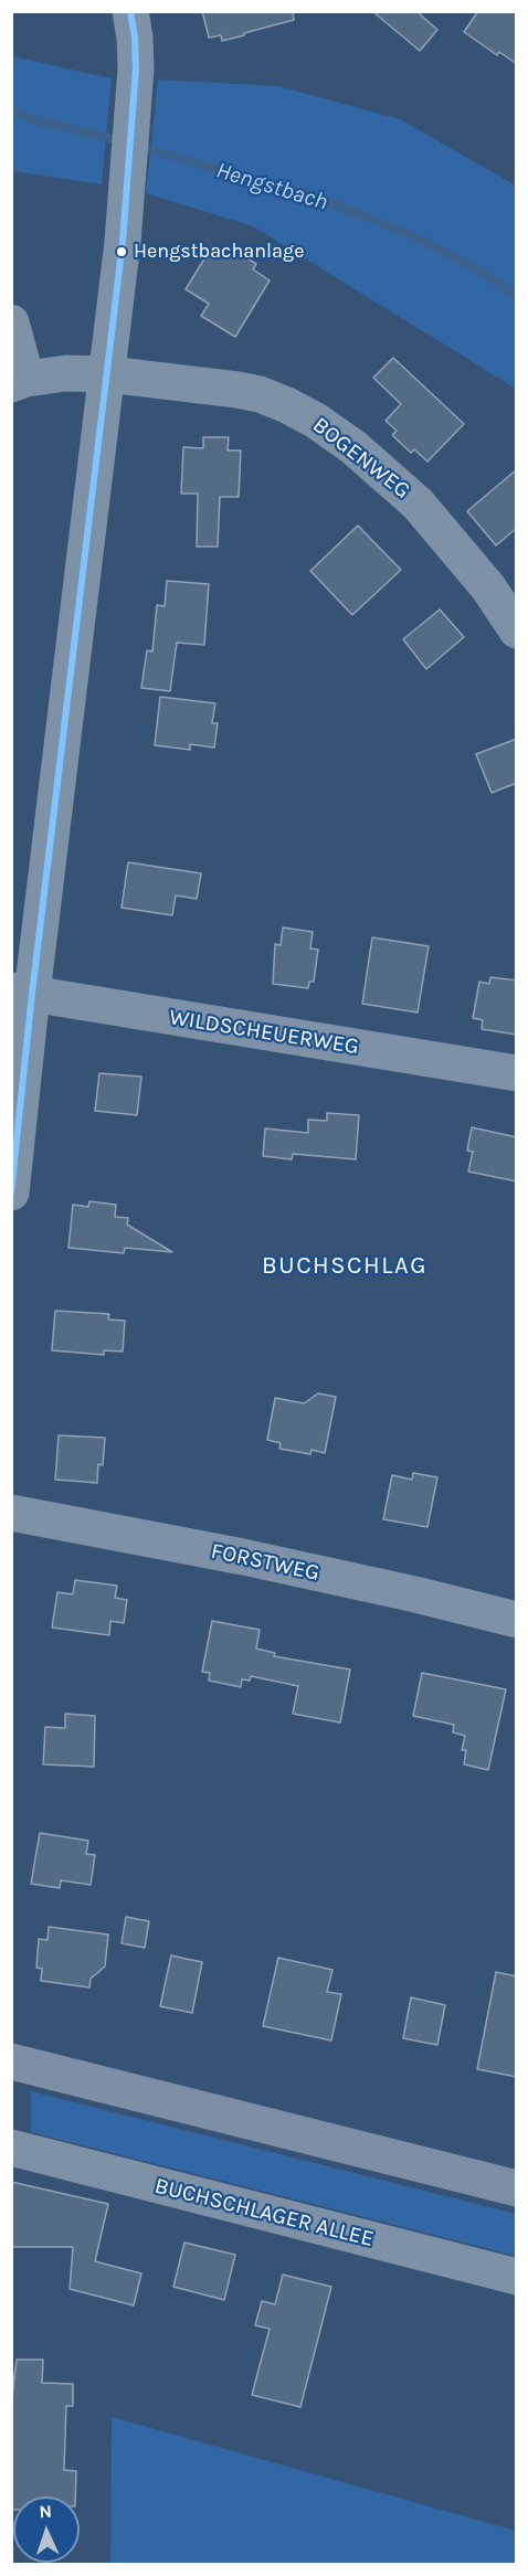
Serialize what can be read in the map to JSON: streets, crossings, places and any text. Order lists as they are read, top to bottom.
{
  "streets": {
    "street": [
      "BOGENWEG",
      "WILDSCHEUERWEG",
      "FORSTWEG",
      "BUCHSCHLAGER ALLEE"
    ]
  },
  "districts": ["BUCHSCHLAG"],
  "water": ["Hengstbach"],
  "places": ["Hengstbachanlage"],
  "north": "top"
}
